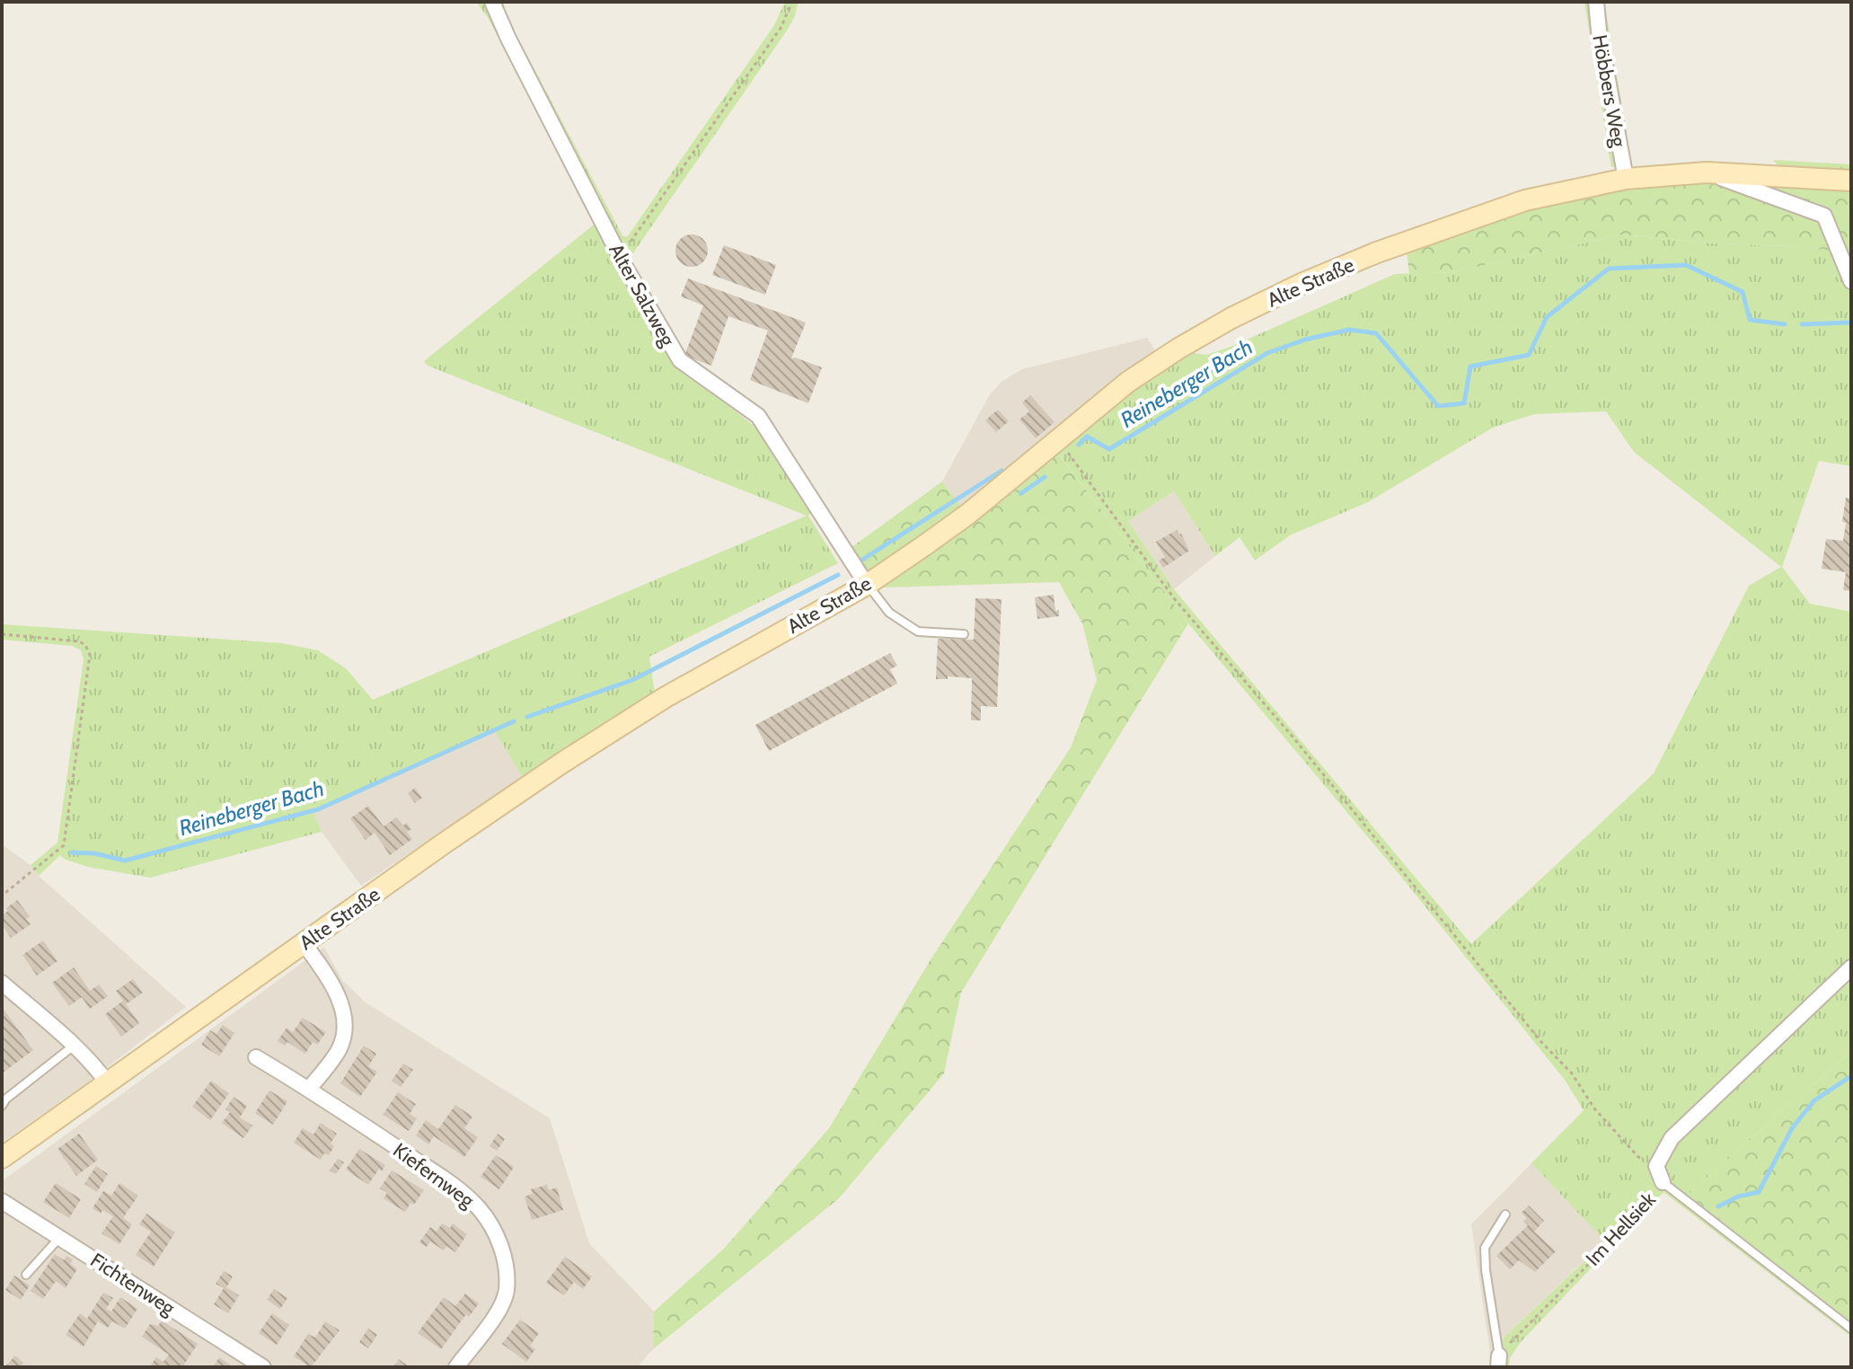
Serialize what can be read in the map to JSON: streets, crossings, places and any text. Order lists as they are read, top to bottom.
{
  "streets": {
    "main road": ["Alte Straße"],
    "street": [
      "Höbbers Weg",
      "Alter Salzweg",
      "Kiefernweg",
      "Im Hellsiek",
      "Fichtenweg"
    ]
  },
  "crossings": [
    ["Höbbers Weg", "Alte Straße"],
    ["Alte Straße", "Alter Salzweg"]
  ],
  "water": ["Reineberger Bach"]
}
